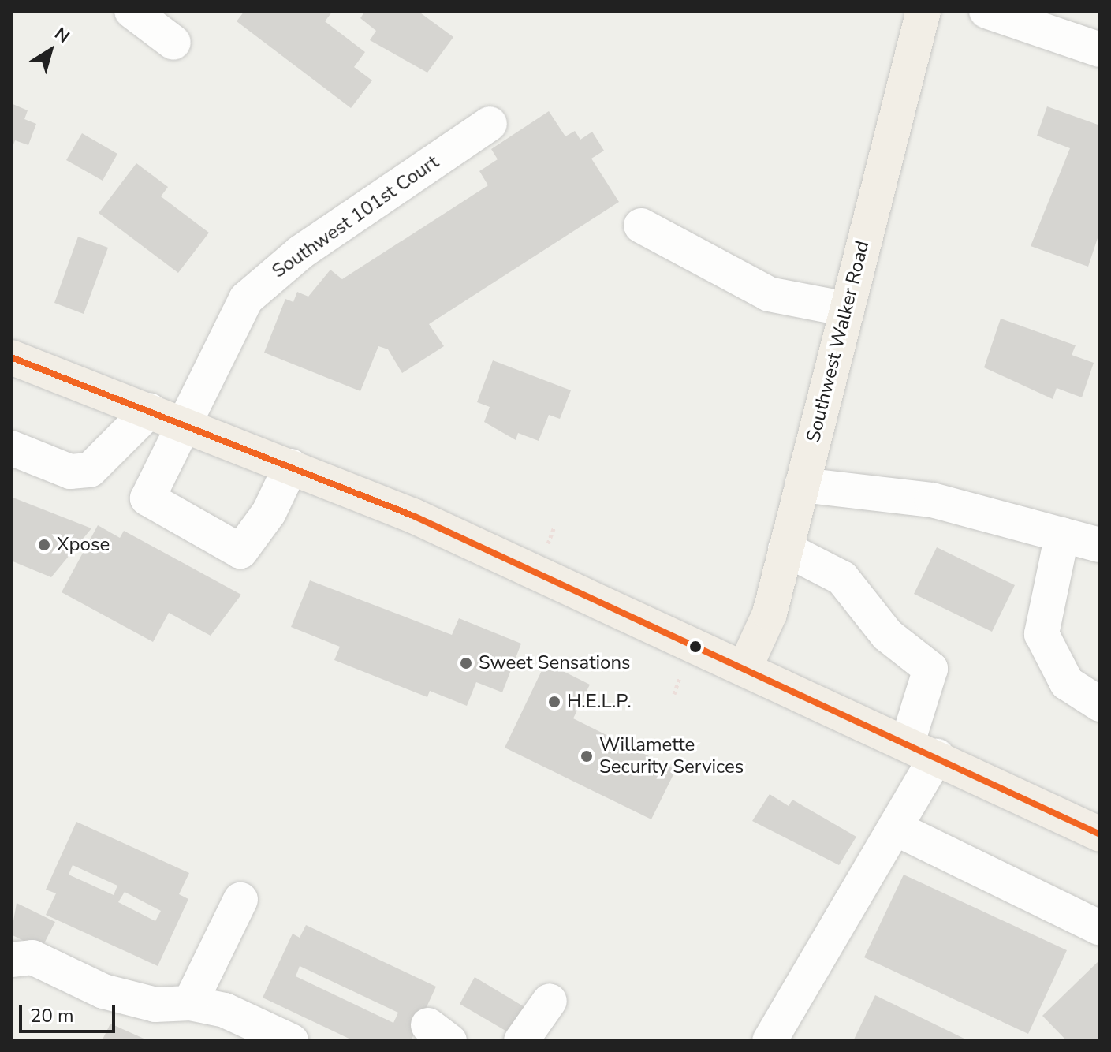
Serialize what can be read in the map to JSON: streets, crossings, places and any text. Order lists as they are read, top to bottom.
{
  "streets": {
    "main road": ["Southwest Walker Road"],
    "street": ["Southwest 101st Court"]
  },
  "places": [
    "Xpose",
    "Sweet Sensations",
    "H.E.L.P.",
    "Willamette Security Services"
  ],
  "scale_bar": "20 m",
  "north": "top right"
}
